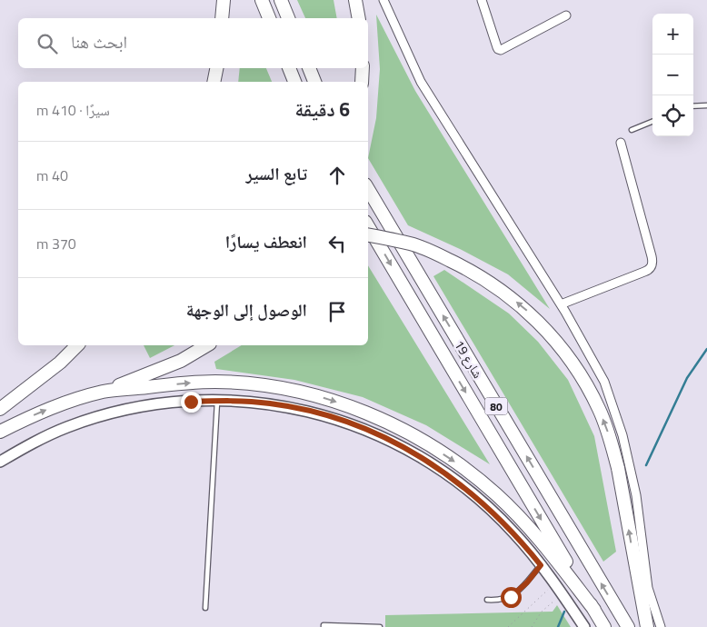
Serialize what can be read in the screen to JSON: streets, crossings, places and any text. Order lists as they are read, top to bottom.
{
  "streets": {
    "highway": ["شارع 19", "80"]
  },
  "page": {
    "map_buttons": ["+", "−"],
    "search": "ابحث هنا",
    "heading": ["6 دقيقة", "سيرًا · 410 m"],
    "list": [
      ["تابع السير", "40 m"],
      ["انعطف يسارًا", "370 m"],
      "الوصول إلى الوجهة"
    ]
  }
}
